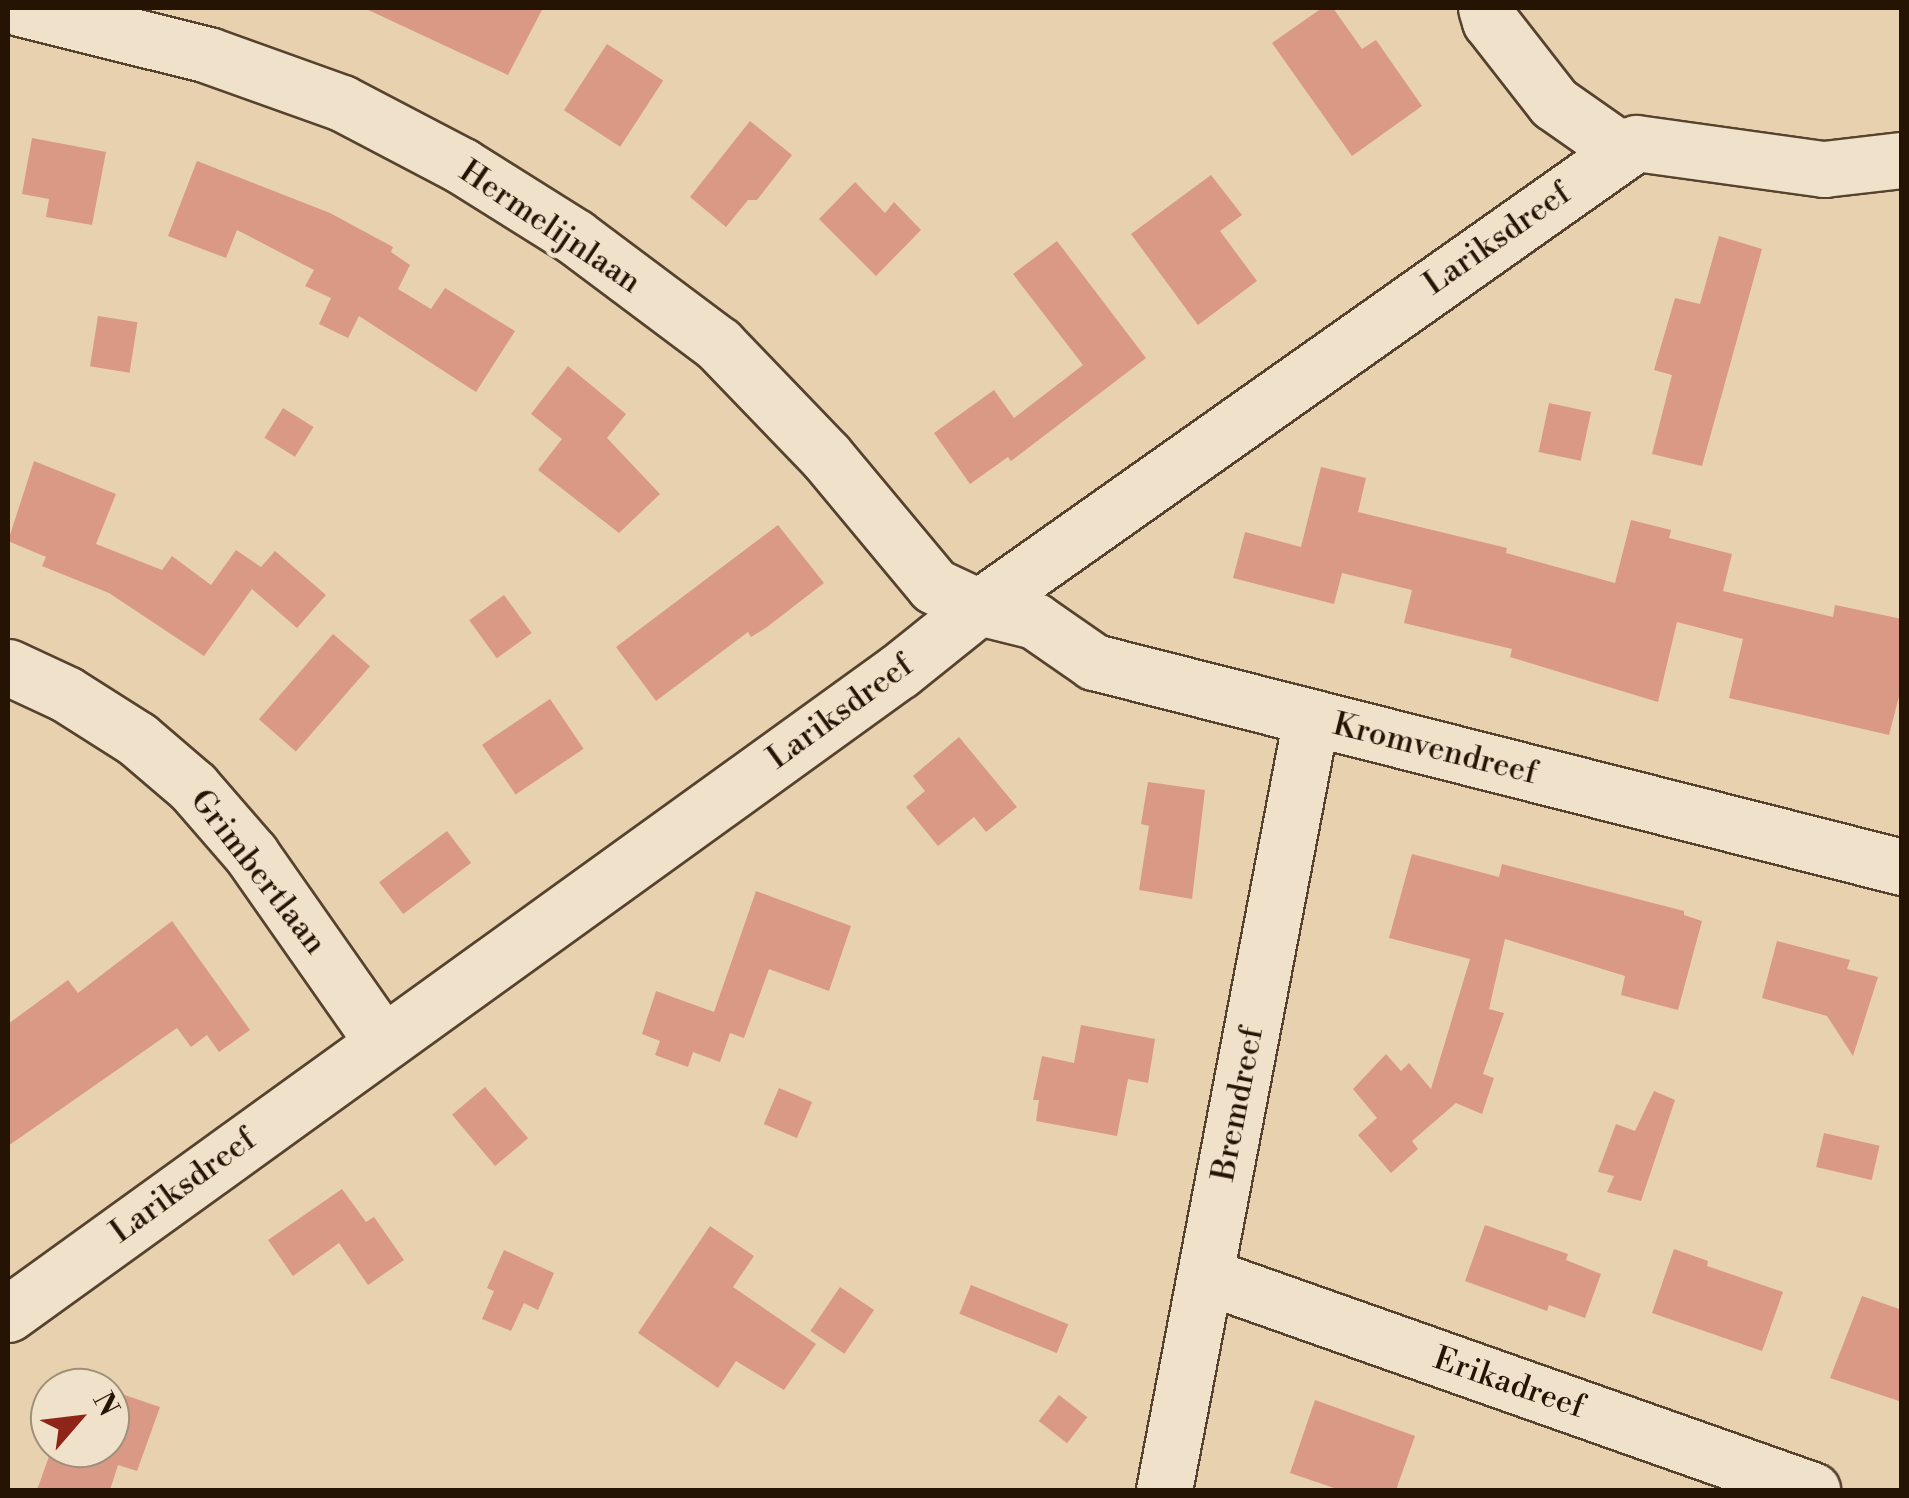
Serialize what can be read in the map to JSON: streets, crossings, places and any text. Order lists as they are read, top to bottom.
{
  "streets": {
    "street": [
      "Hermelijnlaan",
      "Lariksdreef",
      "Kromvendreef",
      "Grimbertlaan",
      "Bremdreef",
      "Erikadreef"
    ]
  },
  "crossings": [
    ["Hermelijnlaan", "Lariksdreef"],
    ["Hermelijnlaan", "Kromvendreef"],
    ["Lariksdreef", "Kromvendreef"],
    ["Lariksdreef", "Grimbertlaan"],
    ["Kromvendreef", "Bremdreef"],
    ["Bremdreef", "Erikadreef"]
  ],
  "north": "top right"
}
